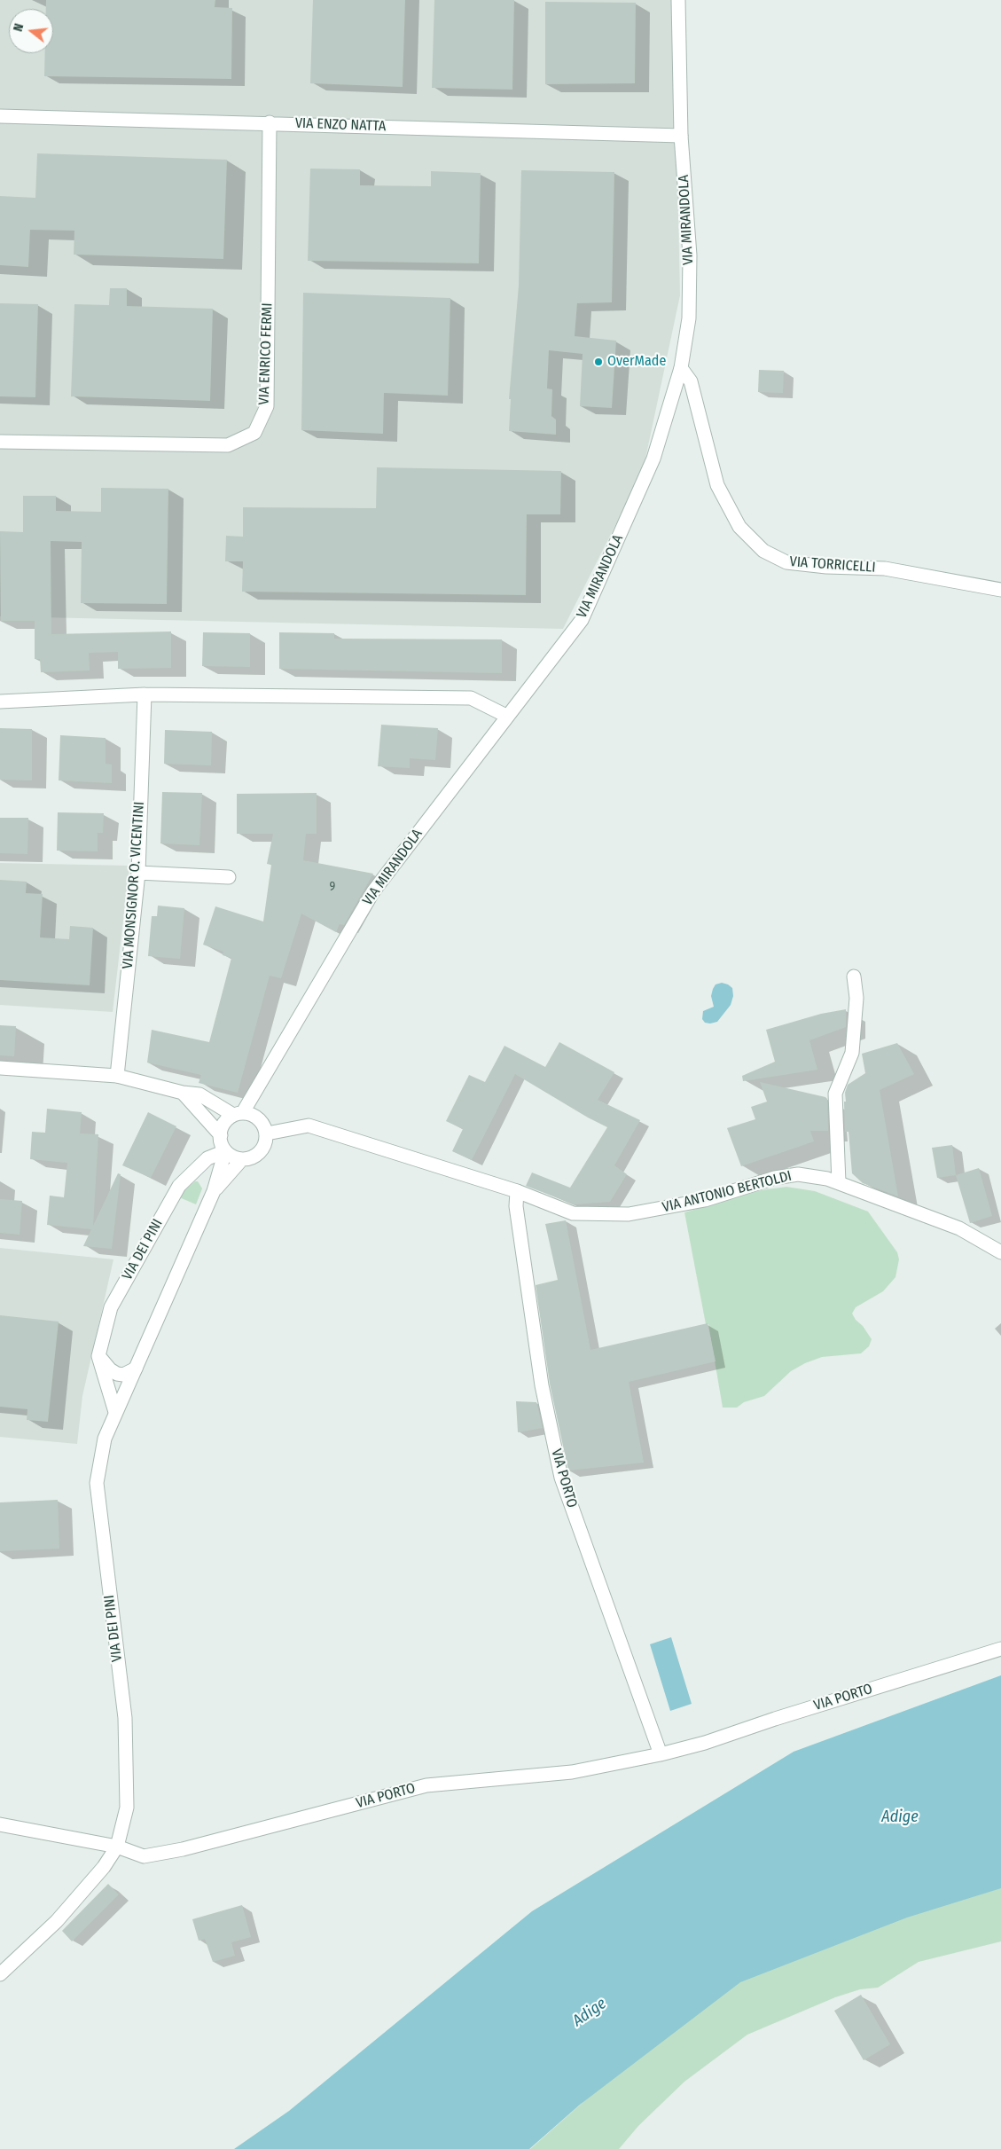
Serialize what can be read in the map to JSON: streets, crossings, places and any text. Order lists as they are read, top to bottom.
{
  "streets": {
    "street": [
      "VIA ENZO NATTA",
      "VIA MIRANDOLA",
      "VIA ENRICO FERMI",
      "VIA TORRICELLI",
      "VIA MONSIGNOR O. VICENTINI",
      "VIA ANTONIO BERTOLDI",
      "VIA DEI PINI",
      "VIA PORTO"
    ]
  },
  "crossings": [
    ["VIA ENZO NATTA", "VIA MIRANDOLA"],
    ["VIA ENZO NATTA", "VIA ENRICO FERMI"],
    ["VIA MIRANDOLA", "VIA TORRICELLI"],
    ["VIA MIRANDOLA", "VIA ANTONIO BERTOLDI"],
    ["VIA MIRANDOLA", "VIA DEI PINI"],
    ["VIA ANTONIO BERTOLDI", "VIA DEI PINI"],
    ["VIA ANTONIO BERTOLDI", "VIA PORTO"],
    ["VIA DEI PINI", "VIA PORTO"]
  ],
  "water": ["Adige"],
  "places": ["OverMade"],
  "house_numbers": ["9"],
  "north": "left"
}
